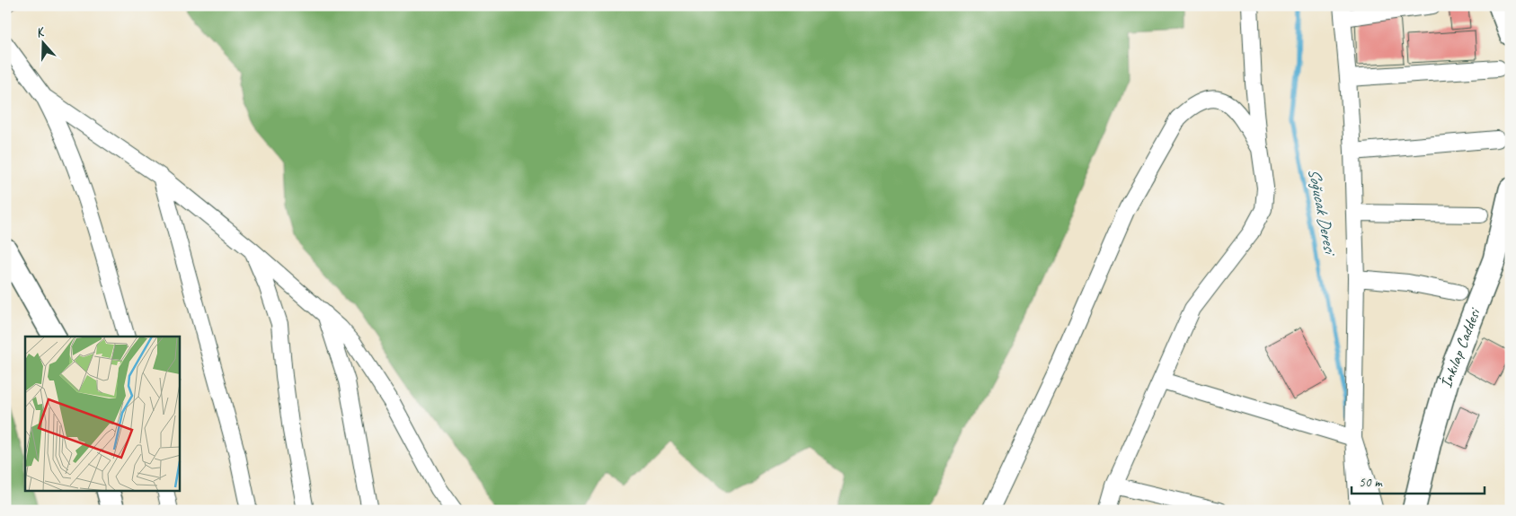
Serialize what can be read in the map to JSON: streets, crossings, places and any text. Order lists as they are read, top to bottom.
{
  "streets": {
    "street": ["İnkılap Caddesi"]
  },
  "water": ["Soğucak Deresi"],
  "scale_bar": "50 m",
  "north": "top"
}
